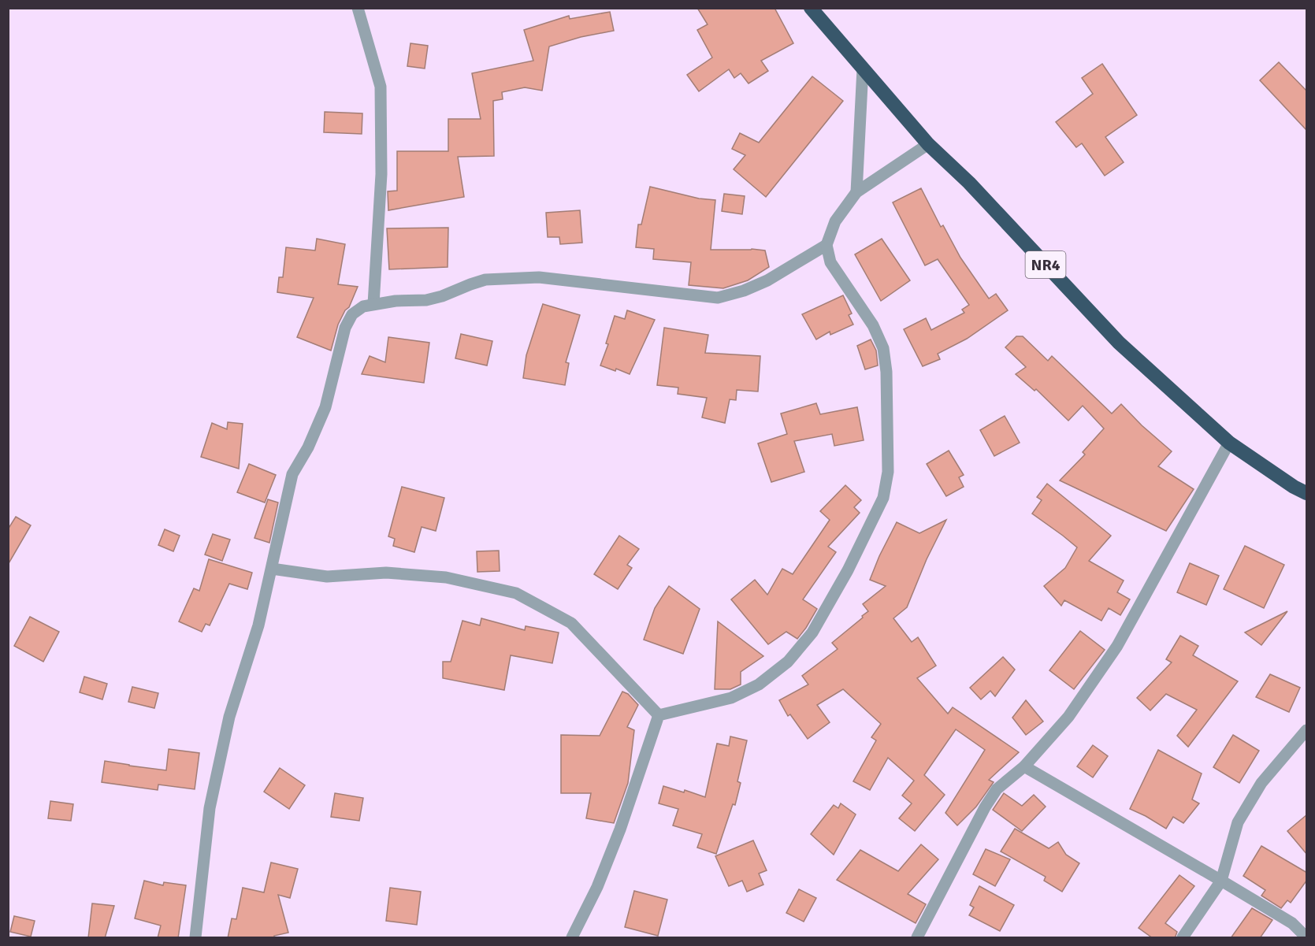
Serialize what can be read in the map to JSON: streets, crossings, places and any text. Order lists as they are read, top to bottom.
{
  "streets": {
    "highway": ["NR4"]
  }
}
